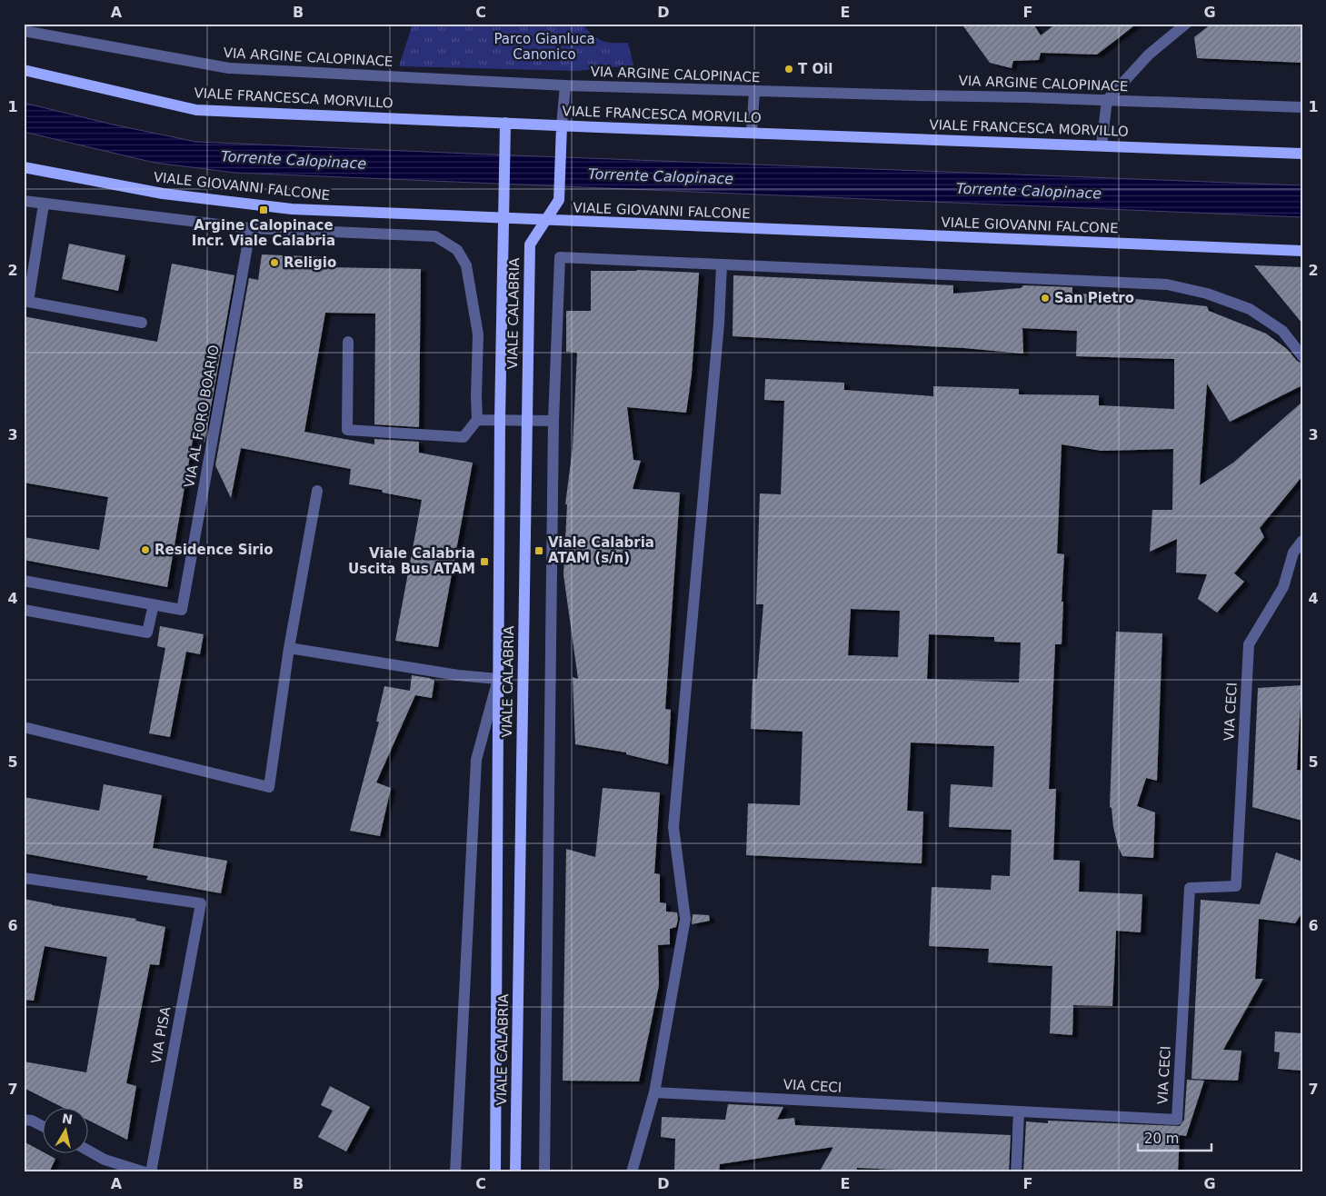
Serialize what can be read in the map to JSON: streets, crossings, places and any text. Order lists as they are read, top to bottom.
{
  "streets": {
    "main road": ["VIALE FRANCESCA MORVILLO", "VIALE GIOVANNI FALCONE", "VIALE CALABRIA"],
    "street": [
      "VIA ARGINE CALOPINACE",
      "VIA AL FORO BOARIO",
      "VIA CECI",
      "VIA PISA"
    ]
  },
  "crossings": [
    ["VIALE FRANCESCA MORVILLO", "VIALE CALABRIA"],
    ["VIALE GIOVANNI FALCONE", "VIALE CALABRIA"]
  ],
  "water": ["Torrente Calopinace"],
  "parks": ["Parco Gianluca Canonico"],
  "places": {
    "other": [
      "T Oil",
      "Religio",
      "San Pietro",
      "Residence Sirio"
    ],
    "transit": ["Argine Calopinace Incr. Viale Calabria", "Viale Calabria ATAM (s/n)", "Viale Calabria Uscita Bus ATAM"]
  },
  "scale_bar": "20 m",
  "north": "top",
  "grid": {
    "columns": [
      "A",
      "B",
      "C",
      "D",
      "E",
      "F",
      "G"
    ],
    "rows": [
      "1",
      "2",
      "3",
      "4",
      "5",
      "6",
      "7"
    ]
  }
}
